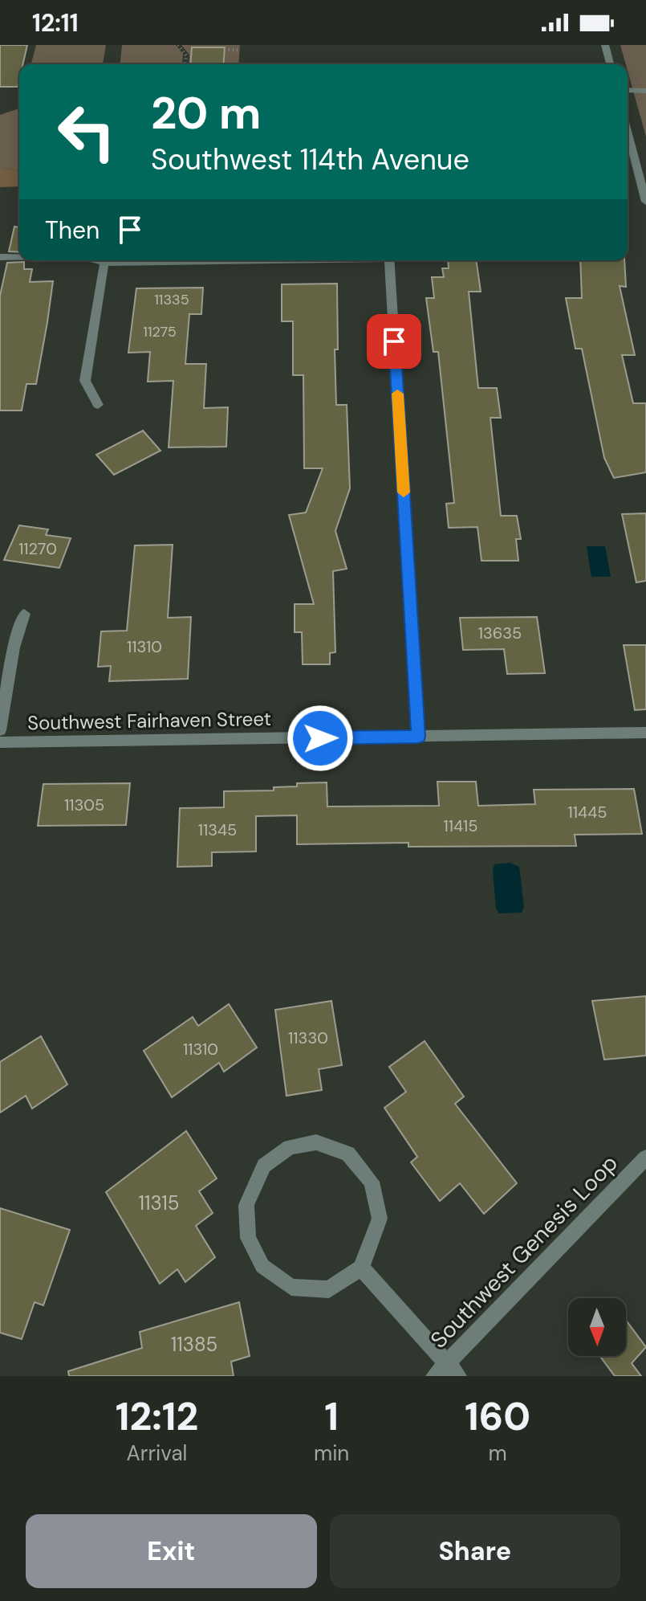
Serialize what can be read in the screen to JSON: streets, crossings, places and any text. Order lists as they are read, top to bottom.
{
  "streets": {
    "street": ["Southwest Fairhaven Street", "Southwest Genesis Loop"]
  },
  "house_numbers": [
    "11335",
    "11275",
    "11270",
    "13635",
    "11310",
    "11305",
    "11445",
    "11415",
    "11345",
    "11330",
    "11310",
    "11315",
    "11385"
  ],
  "north": "bottom",
  "page": {
    "status": "12:11",
    "turn": ["20 m", "Southwest 114th Avenue"],
    "then": "Then",
    "eta": [
      "12:12",
      "Arrival",
      "1",
      "min",
      "160",
      "m"
    ],
    "buttons": ["Exit", "Share"]
  }
}
